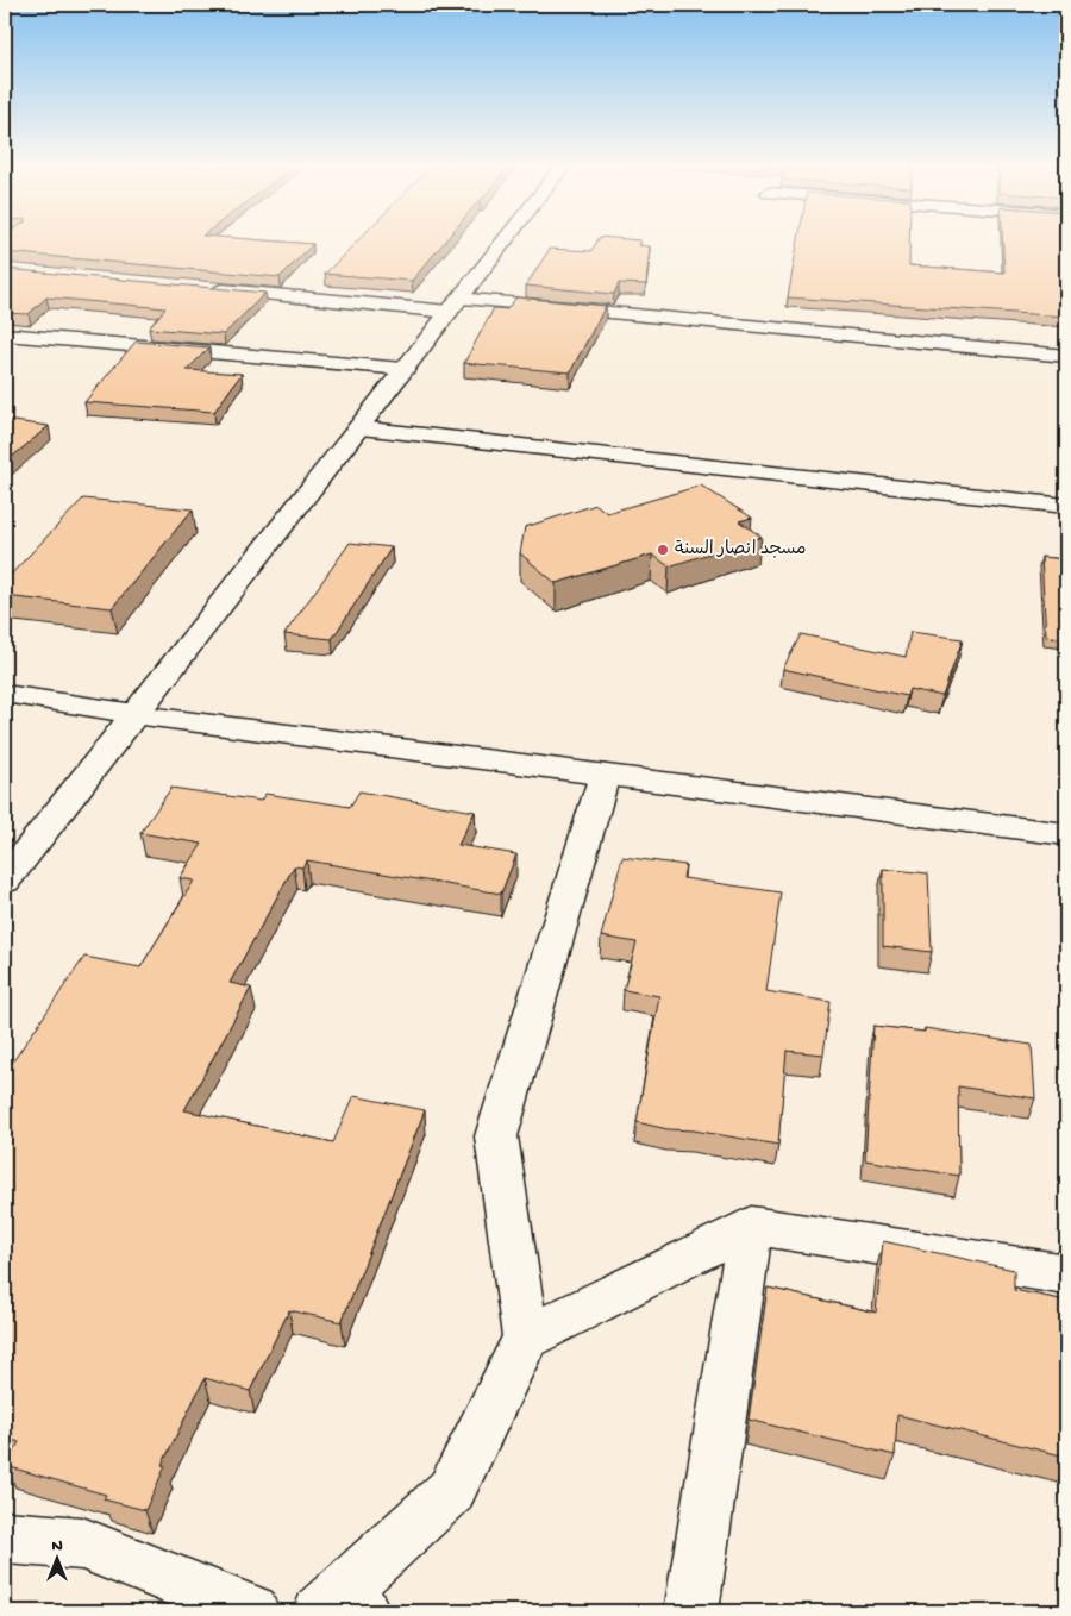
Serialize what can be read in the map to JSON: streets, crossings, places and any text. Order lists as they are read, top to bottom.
{
  "places": ["مسجد انصار السنة"],
  "north": "top"
}
